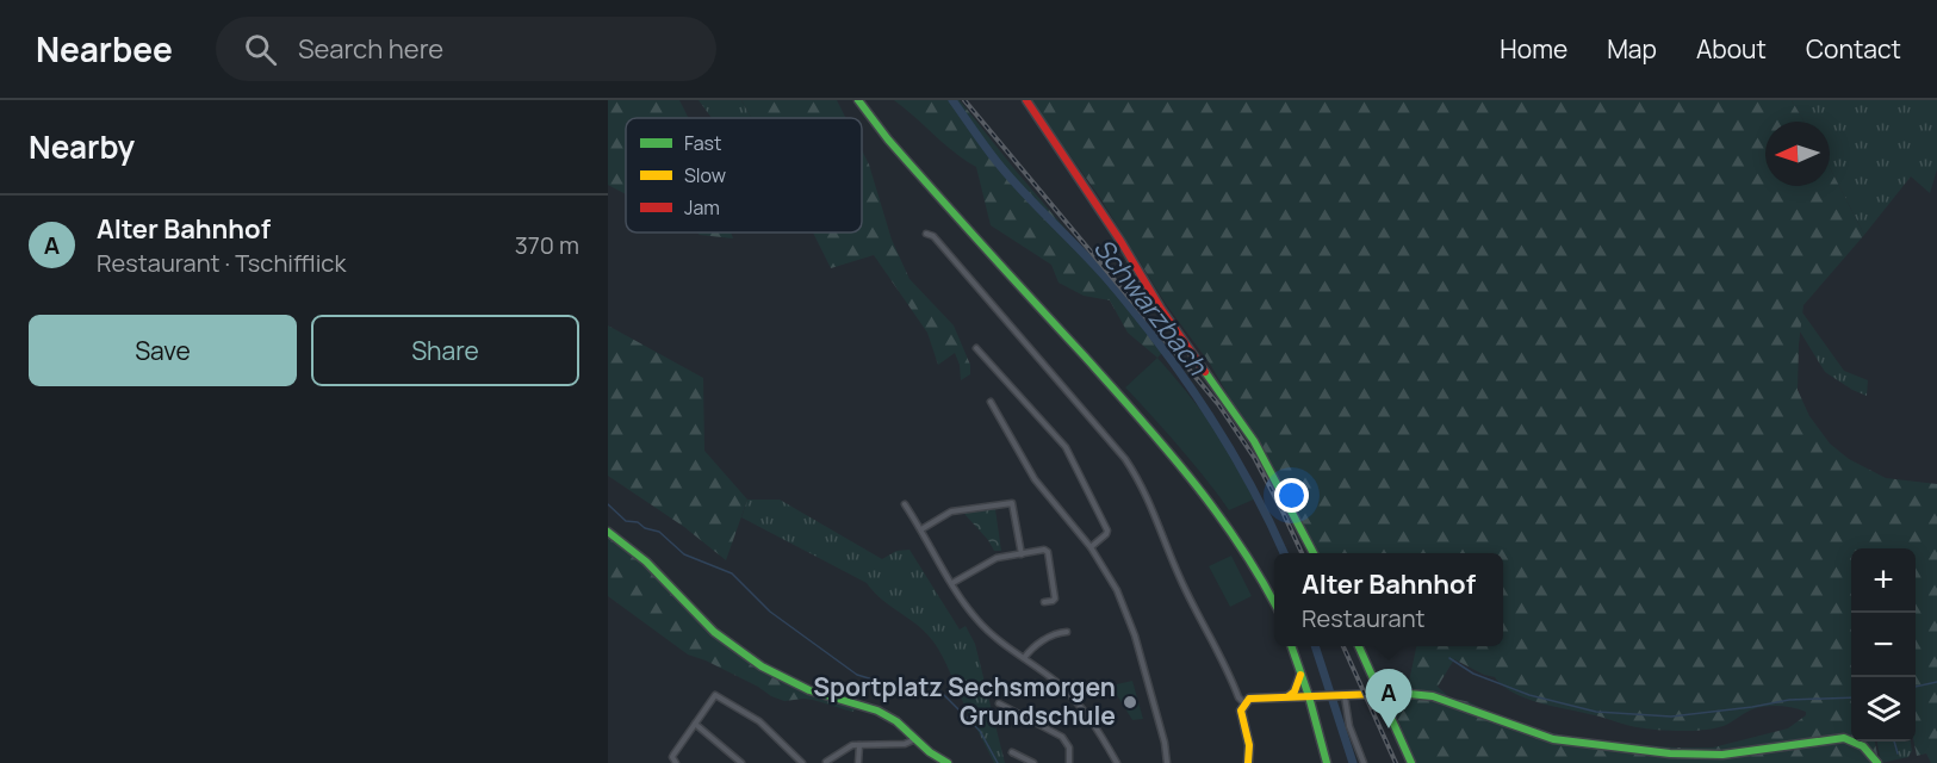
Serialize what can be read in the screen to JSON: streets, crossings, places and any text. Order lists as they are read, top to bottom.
{
  "water": ["Schwarzbach"],
  "places": ["Sportplatz Sechsmorgen Grundschule"],
  "legend": ["Fast", "Slow", "Jam"],
  "north": "left",
  "page": {
    "header": "Nearbee",
    "search": "Search here",
    "nav": [
      "Home",
      "Map",
      "About",
      "Contact"
    ],
    "heading": "Nearby",
    "list": [
      {
        "mark": "A",
        "name": "Alter Bahnhof",
        "note": "Restaurant · Tschifflick",
        "value": "370 m"
      }
    ],
    "buttons": ["Save", "Share"],
    "map_buttons": ["+", "−"],
    "popup": ["Alter Bahnhof", "Restaurant"],
    "pins": "A"
  }
}
